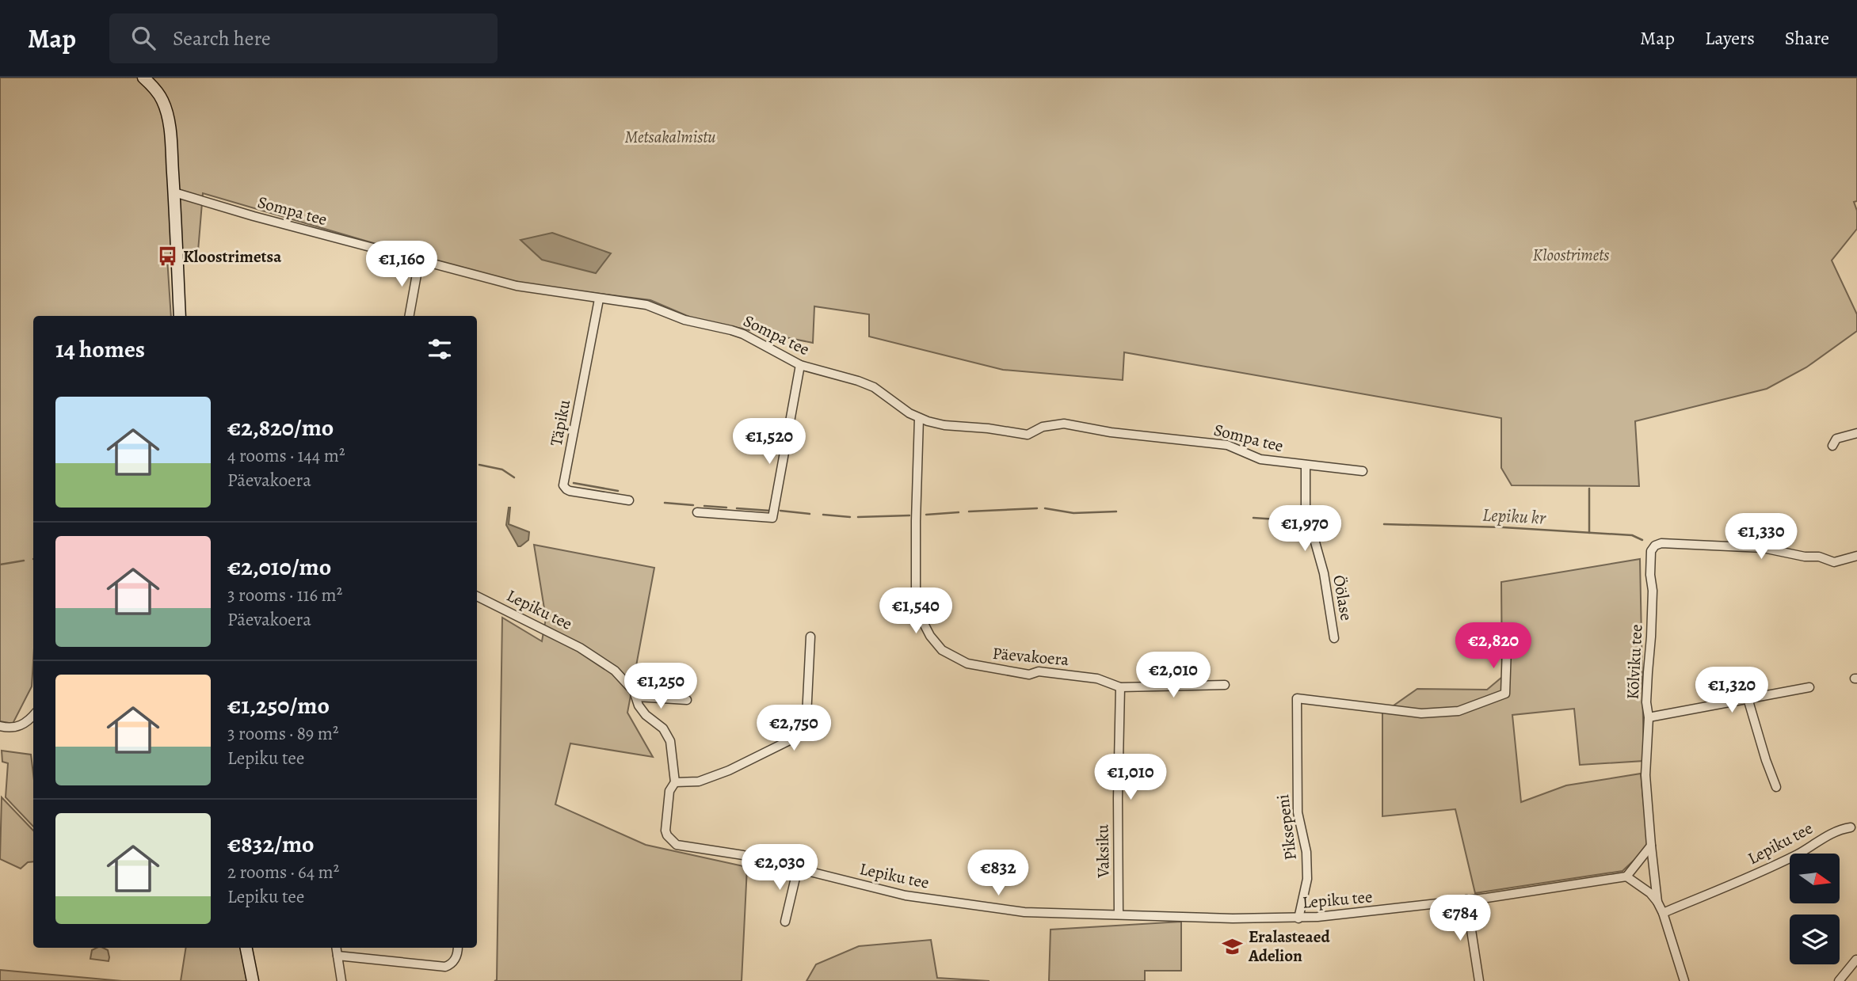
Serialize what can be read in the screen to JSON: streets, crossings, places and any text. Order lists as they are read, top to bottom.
{
  "streets": {
    "street": [
      "Sompa tee",
      "Täpiku",
      "Öölase",
      "Lepiku tee",
      "Päevakoera",
      "Kõlviku tee",
      "Piksepeni",
      "Vaksiku"
    ]
  },
  "crossings": [
    ["Sompa tee", "Täpiku"],
    ["Sompa tee", "Öölase"],
    ["Sompa tee", "Päevakoera"],
    ["Lepiku tee", "Kõlviku tee"],
    ["Lepiku tee", "Piksepeni"],
    ["Lepiku tee", "Vaksiku"],
    ["Päevakoera", "Vaksiku"]
  ],
  "water": ["Lepiku kr"],
  "parks": ["Metsakalmistu", "Kloostrimets"],
  "places": {
    "bus stop": ["Kloostrimetsa"],
    "school or university": ["Eralasteaed Adelion"]
  },
  "north": "right",
  "page": {
    "header": "Map",
    "search": "Search here",
    "nav": ["Map", "Layers", "Share"],
    "price": [
      "€1,160",
      "€1,520",
      "€1,970",
      "€1,330",
      "€1,540",
      "€2,820",
      "€2,010",
      "€1,250",
      "€1,320",
      "€2,750",
      "€1,010",
      "€2,030",
      "€832",
      "€784"
    ],
    "heading": "14 homes",
    "list": [
      {
        "name": "€2,820/mo",
        "note": "4 rooms · 144 m² · Päevakoera"
      },
      {
        "name": "€2,010/mo",
        "note": "3 rooms · 116 m² · Päevakoera"
      },
      {
        "name": "€1,250/mo",
        "note": "3 rooms · 89 m² · Lepiku tee"
      },
      {
        "name": "€832/mo",
        "note": "2 rooms · 64 m² · Lepiku tee"
      }
    ]
  }
}
